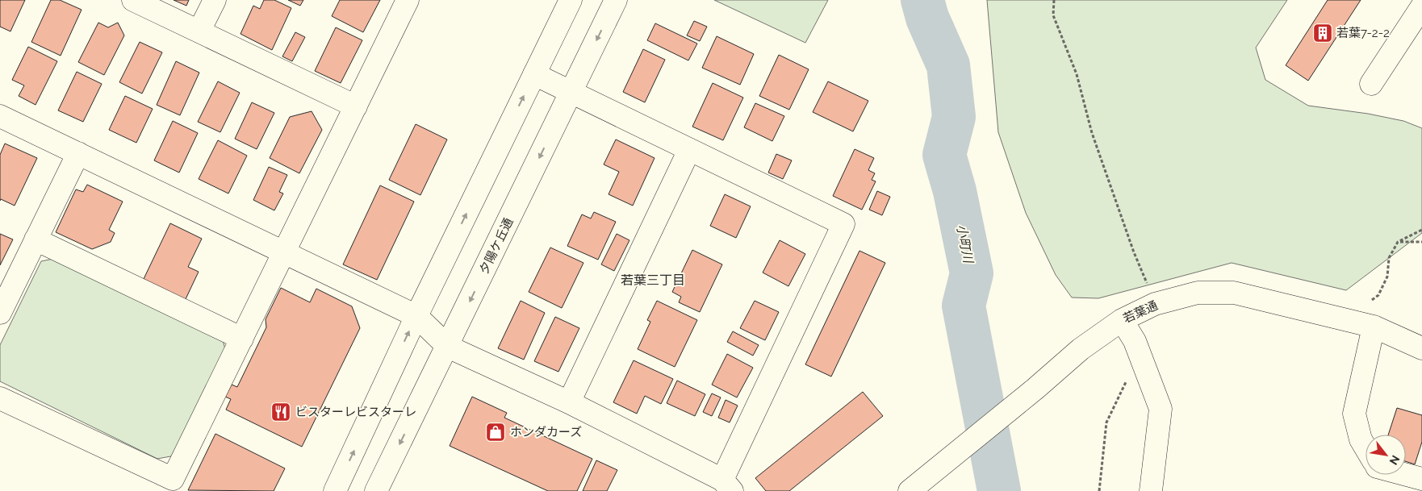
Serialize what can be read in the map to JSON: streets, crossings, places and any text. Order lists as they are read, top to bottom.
{
  "streets": {
    "street": ["夕陽ケ丘通", "若葉通"]
  },
  "districts": ["若葉三丁目"],
  "water": ["小町川"],
  "places": {
    "building": ["若葉7-2-2"],
    "restaurant": ["ビスターレビスターレ"],
    "shop": ["ホンダカーズ"]
  },
  "north": "bottom right"
}
